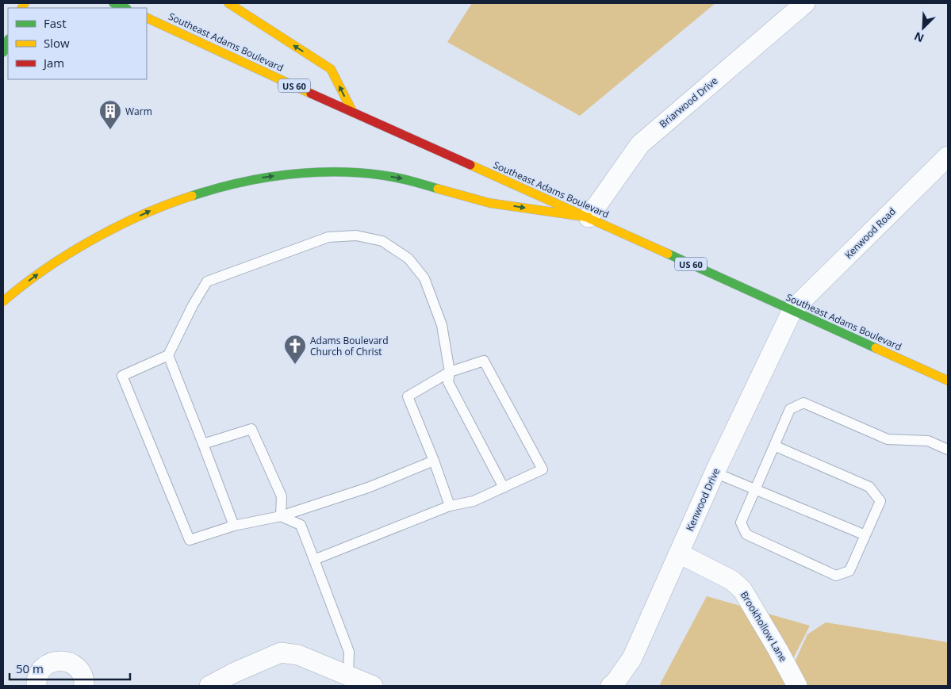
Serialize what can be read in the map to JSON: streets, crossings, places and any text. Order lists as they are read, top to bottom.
{
  "streets": {
    "main road": ["Southeast Adams Boulevard", "US 60"],
    "street": [
      "Briarwood Drive",
      "Kenwood Road",
      "Kenwood Drive",
      "Brookhollow Lane"
    ]
  },
  "crossings": [
    ["Southeast Adams Boulevard", "Briarwood Drive"],
    ["Southeast Adams Boulevard", "Kenwood Road"],
    ["Southeast Adams Boulevard", "Kenwood Drive"],
    ["Kenwood Road", "Kenwood Drive"],
    ["Kenwood Drive", "Brookhollow Lane"]
  ],
  "places": {
    "building": ["Warm"],
    "church": ["Adams Boulevard Church of Christ"]
  },
  "legend": ["Fast", "Slow", "Jam"],
  "scale_bar": "50 m",
  "north": "bottom left"
}
